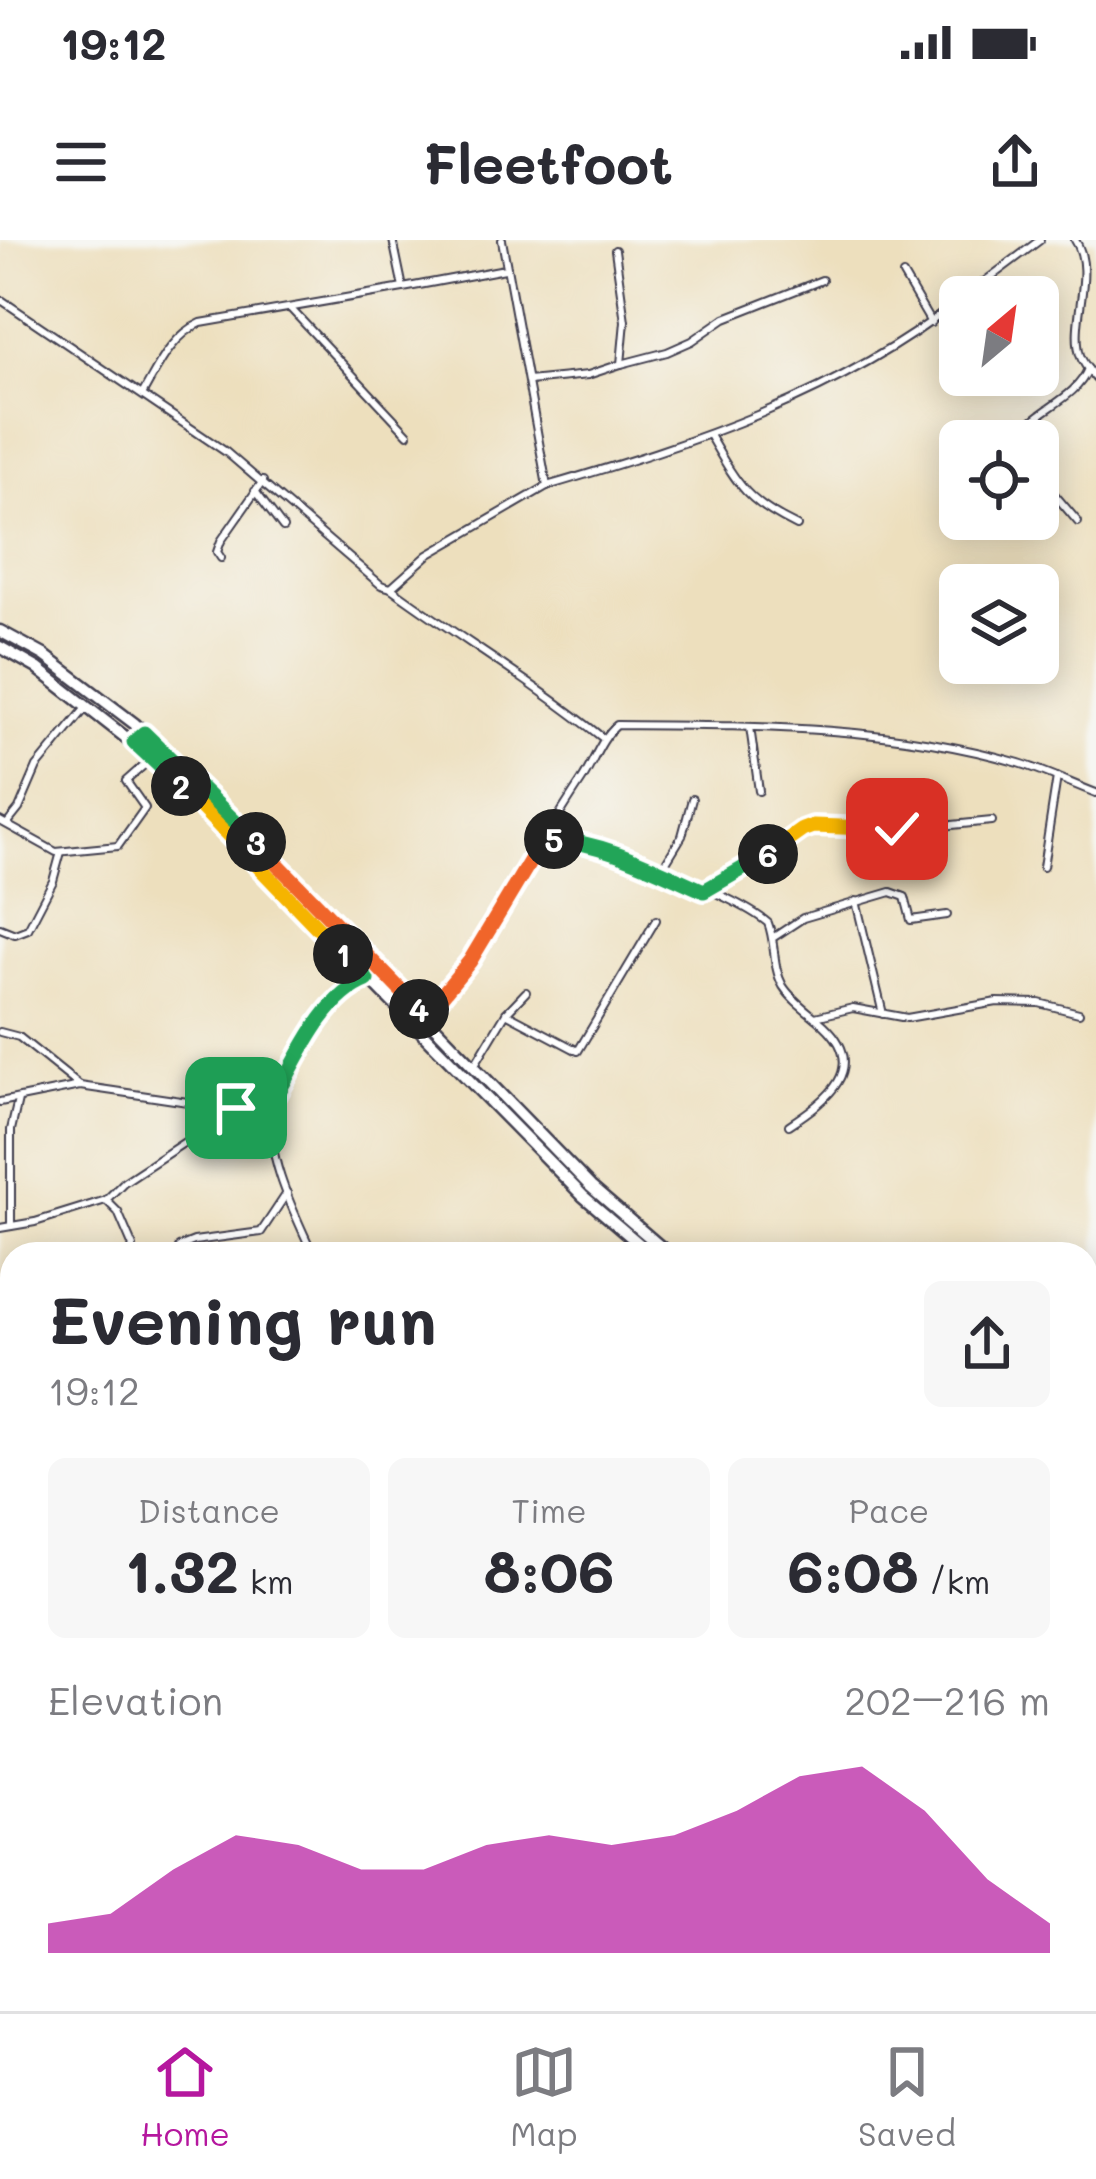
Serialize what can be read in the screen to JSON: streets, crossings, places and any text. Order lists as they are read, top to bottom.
{
  "north": "top right",
  "page": {
    "status": "19:12",
    "header": "Fleetfoot",
    "pins": [
      "2",
      "5",
      "3",
      "6",
      "1",
      "4"
    ],
    "heading": ["Evening run", "19:12"],
    "stats": [
      ["Distance", "1.32 km"],
      ["Time", "8:06"],
      ["Pace", "6:08 /km"]
    ],
    "chart": ["Elevation", "202–216 m"],
    "tabs": ["Home", "Map", "Saved"]
  }
}
